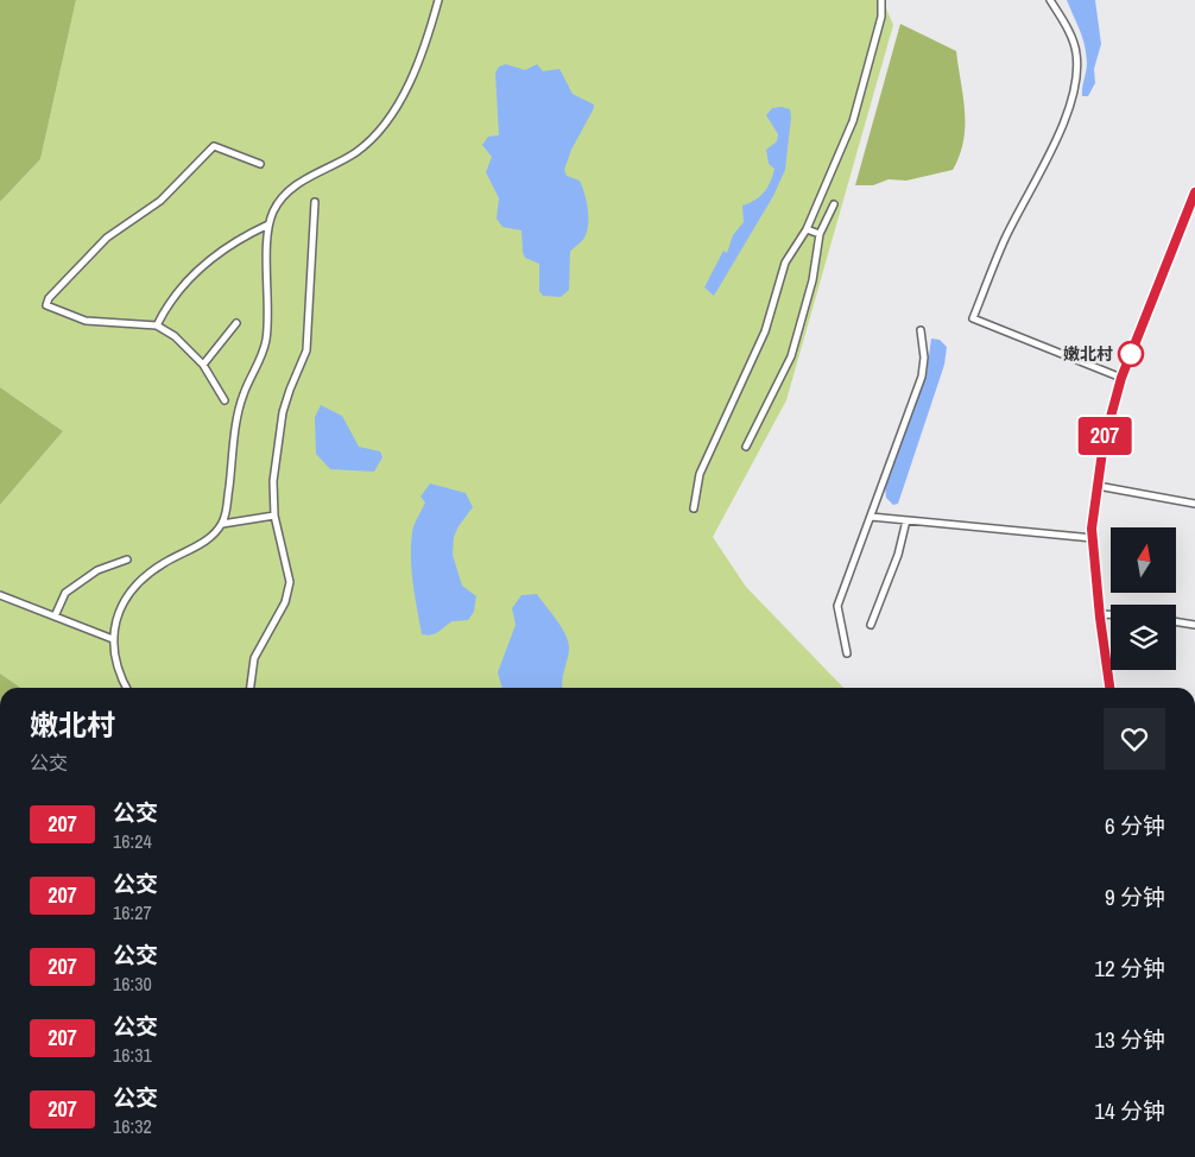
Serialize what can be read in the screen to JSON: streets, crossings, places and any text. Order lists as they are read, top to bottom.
{
  "places": ["嫩北村"],
  "lines": ["bus line 207"],
  "north": "top",
  "page": {
    "on_map": "207",
    "heading": ["嫩北村", "公交"],
    "list": [
      {
        "mark": "207",
        "name": "公交",
        "note": "16:24",
        "value": "6 分钟"
      },
      {
        "mark": "207",
        "name": "公交",
        "note": "16:27",
        "value": "9 分钟"
      },
      {
        "mark": "207",
        "name": "公交",
        "note": "16:30",
        "value": "12 分钟"
      },
      {
        "mark": "207",
        "name": "公交",
        "note": "16:31",
        "value": "13 分钟"
      },
      {
        "mark": "207",
        "name": "公交",
        "note": "16:32",
        "value": "14 分钟"
      }
    ]
  }
}
